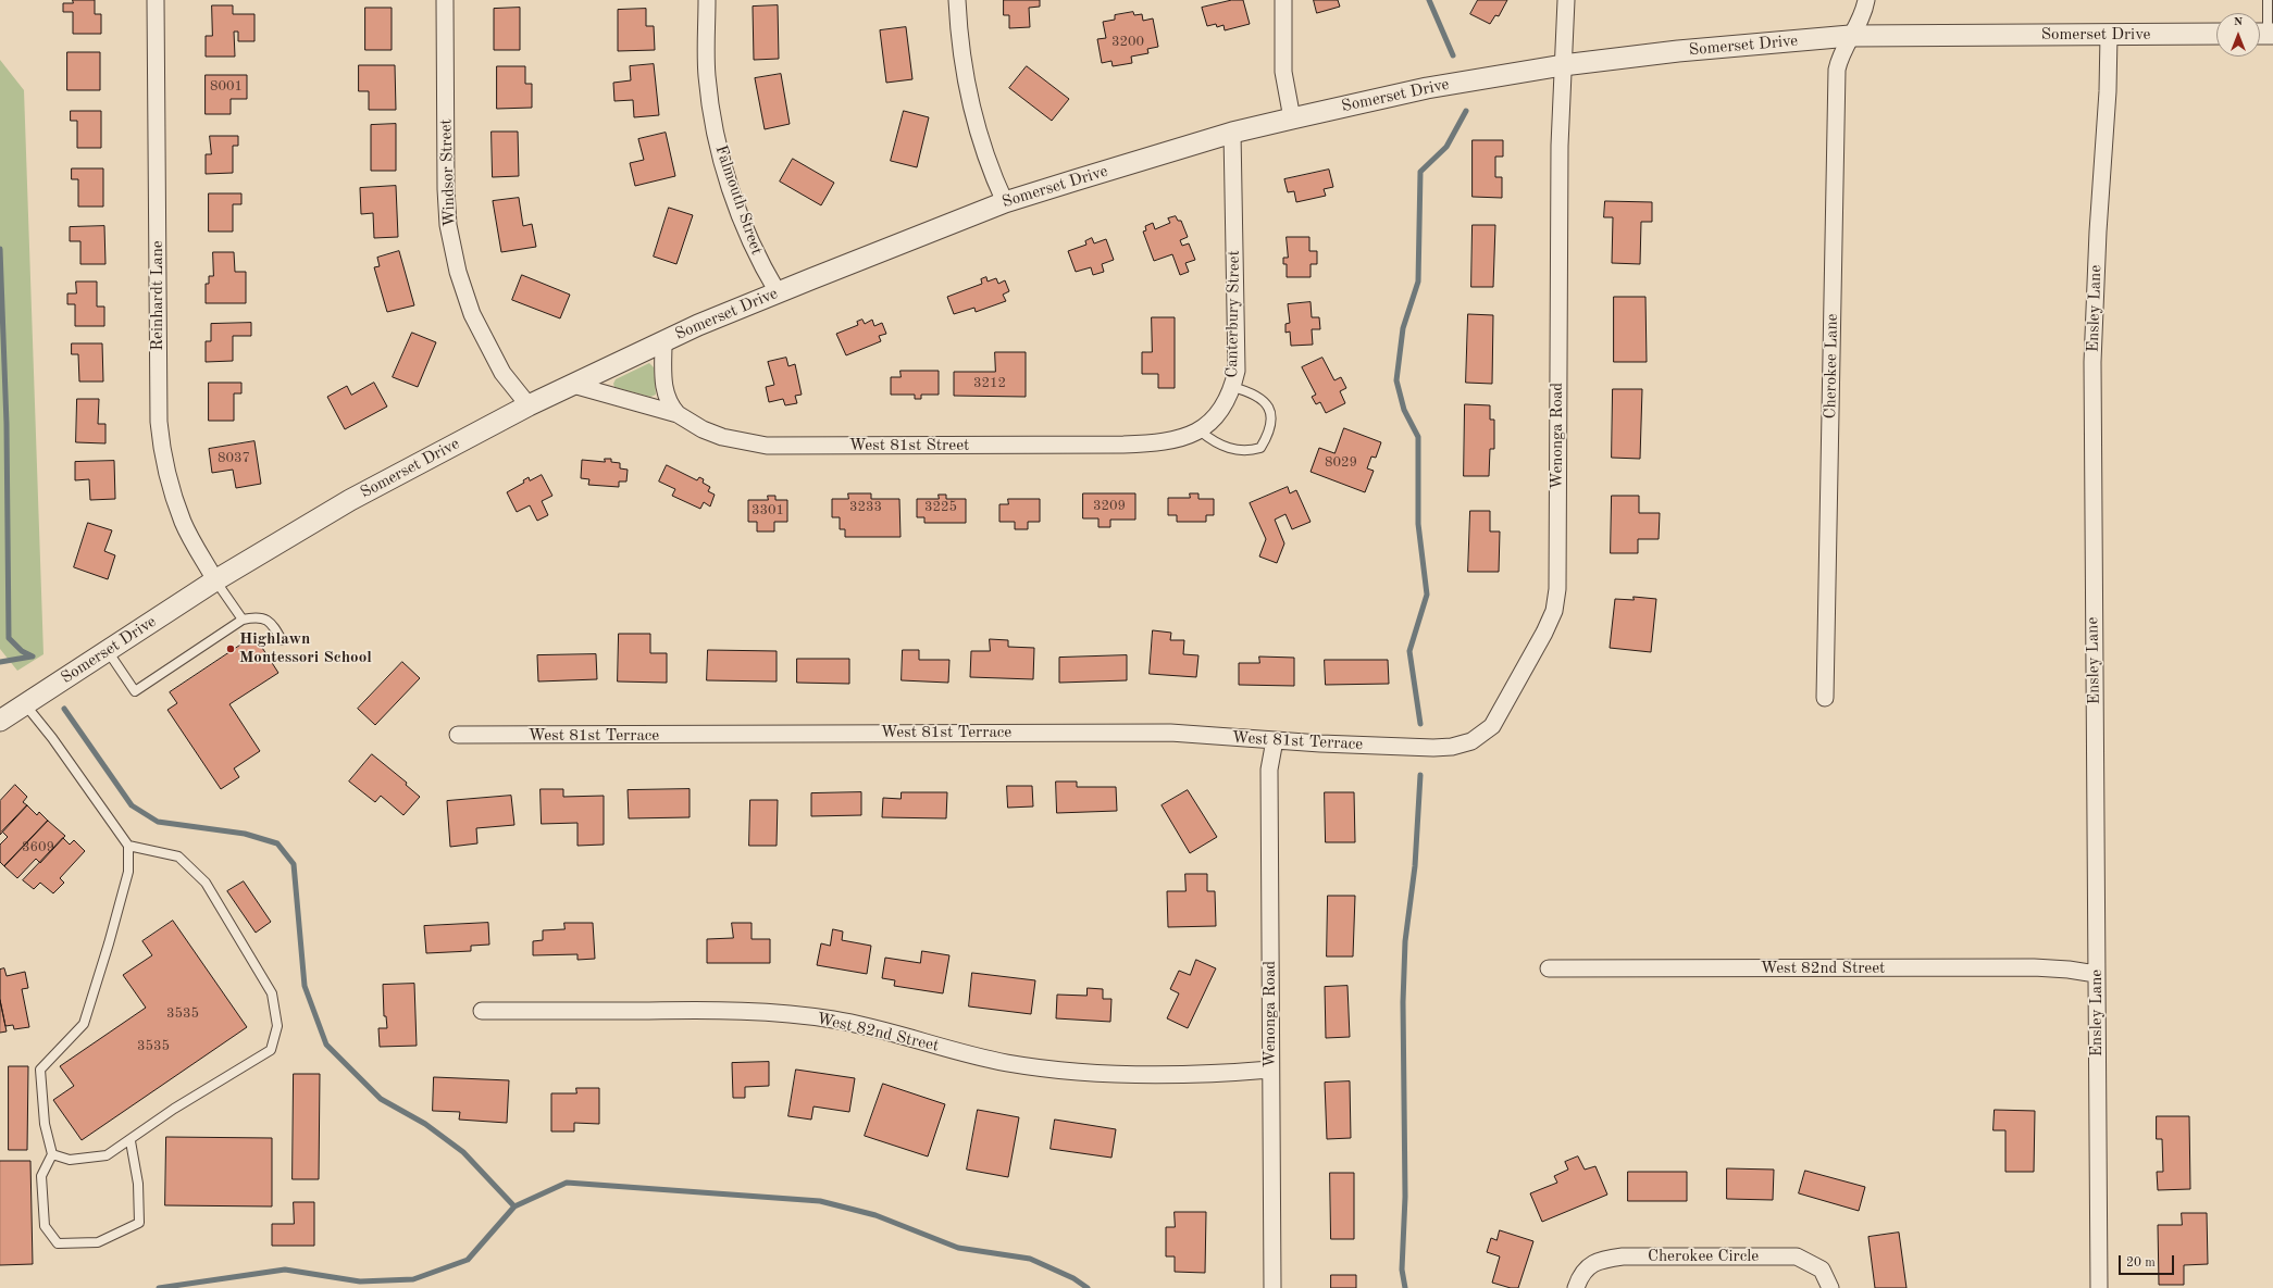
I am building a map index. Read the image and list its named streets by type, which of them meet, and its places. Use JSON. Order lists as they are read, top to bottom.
{
  "streets": {
    "street": [
      "Somerset Drive",
      "Windsor Street",
      "Falmouth Street",
      "Reinhardt Lane",
      "Ensley Lane",
      "Canterbury Street",
      "Cherokee Lane",
      "Wenonga Road",
      "West 81st Street",
      "West 81st Terrace",
      "West 82nd Street",
      "Cherokee Circle"
    ]
  },
  "crossings": [
    ["Somerset Drive", "Windsor Street"],
    ["Somerset Drive", "Falmouth Street"],
    ["Somerset Drive", "Reinhardt Lane"],
    ["Somerset Drive", "Ensley Lane"],
    ["Somerset Drive", "Canterbury Street"],
    ["Somerset Drive", "Cherokee Lane"],
    ["Somerset Drive", "Wenonga Road"],
    ["Somerset Drive", "West 81st Street"],
    ["Ensley Lane", "West 82nd Street"],
    ["Canterbury Street", "West 81st Street"],
    ["Wenonga Road", "West 81st Terrace"],
    ["Wenonga Road", "West 82nd Street"]
  ],
  "places": ["Highlawn Montessori School"],
  "house_numbers": [
    "3200",
    "8001",
    "3212",
    "8037",
    "8029",
    "3209",
    "3233",
    "3225",
    "3301",
    "3609",
    "3535",
    "3535"
  ],
  "scale_bar": "20 m",
  "north": "top"
}
